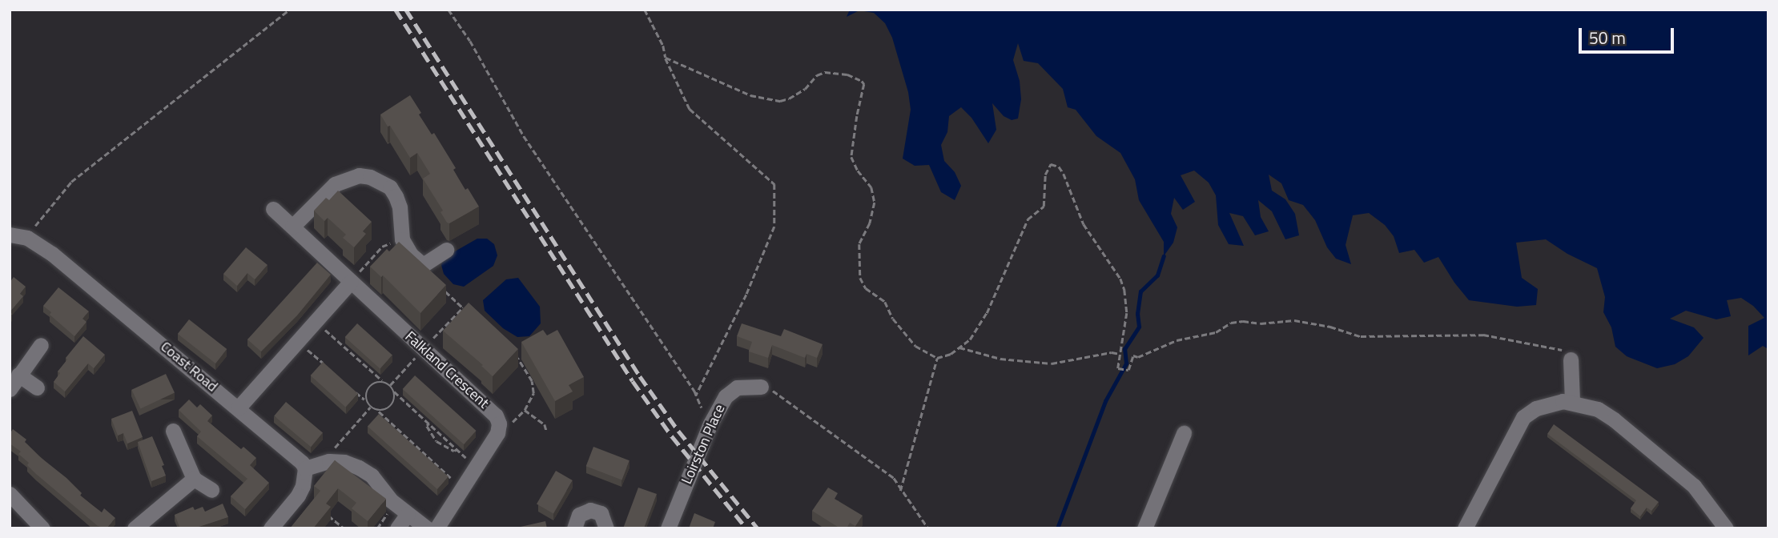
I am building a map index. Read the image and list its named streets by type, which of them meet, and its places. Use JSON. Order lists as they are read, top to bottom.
{
  "streets": {
    "street": ["Coast Road", "Falkland Crescent", "Loirston Place"]
  },
  "scale_bar": "50 m"
}
